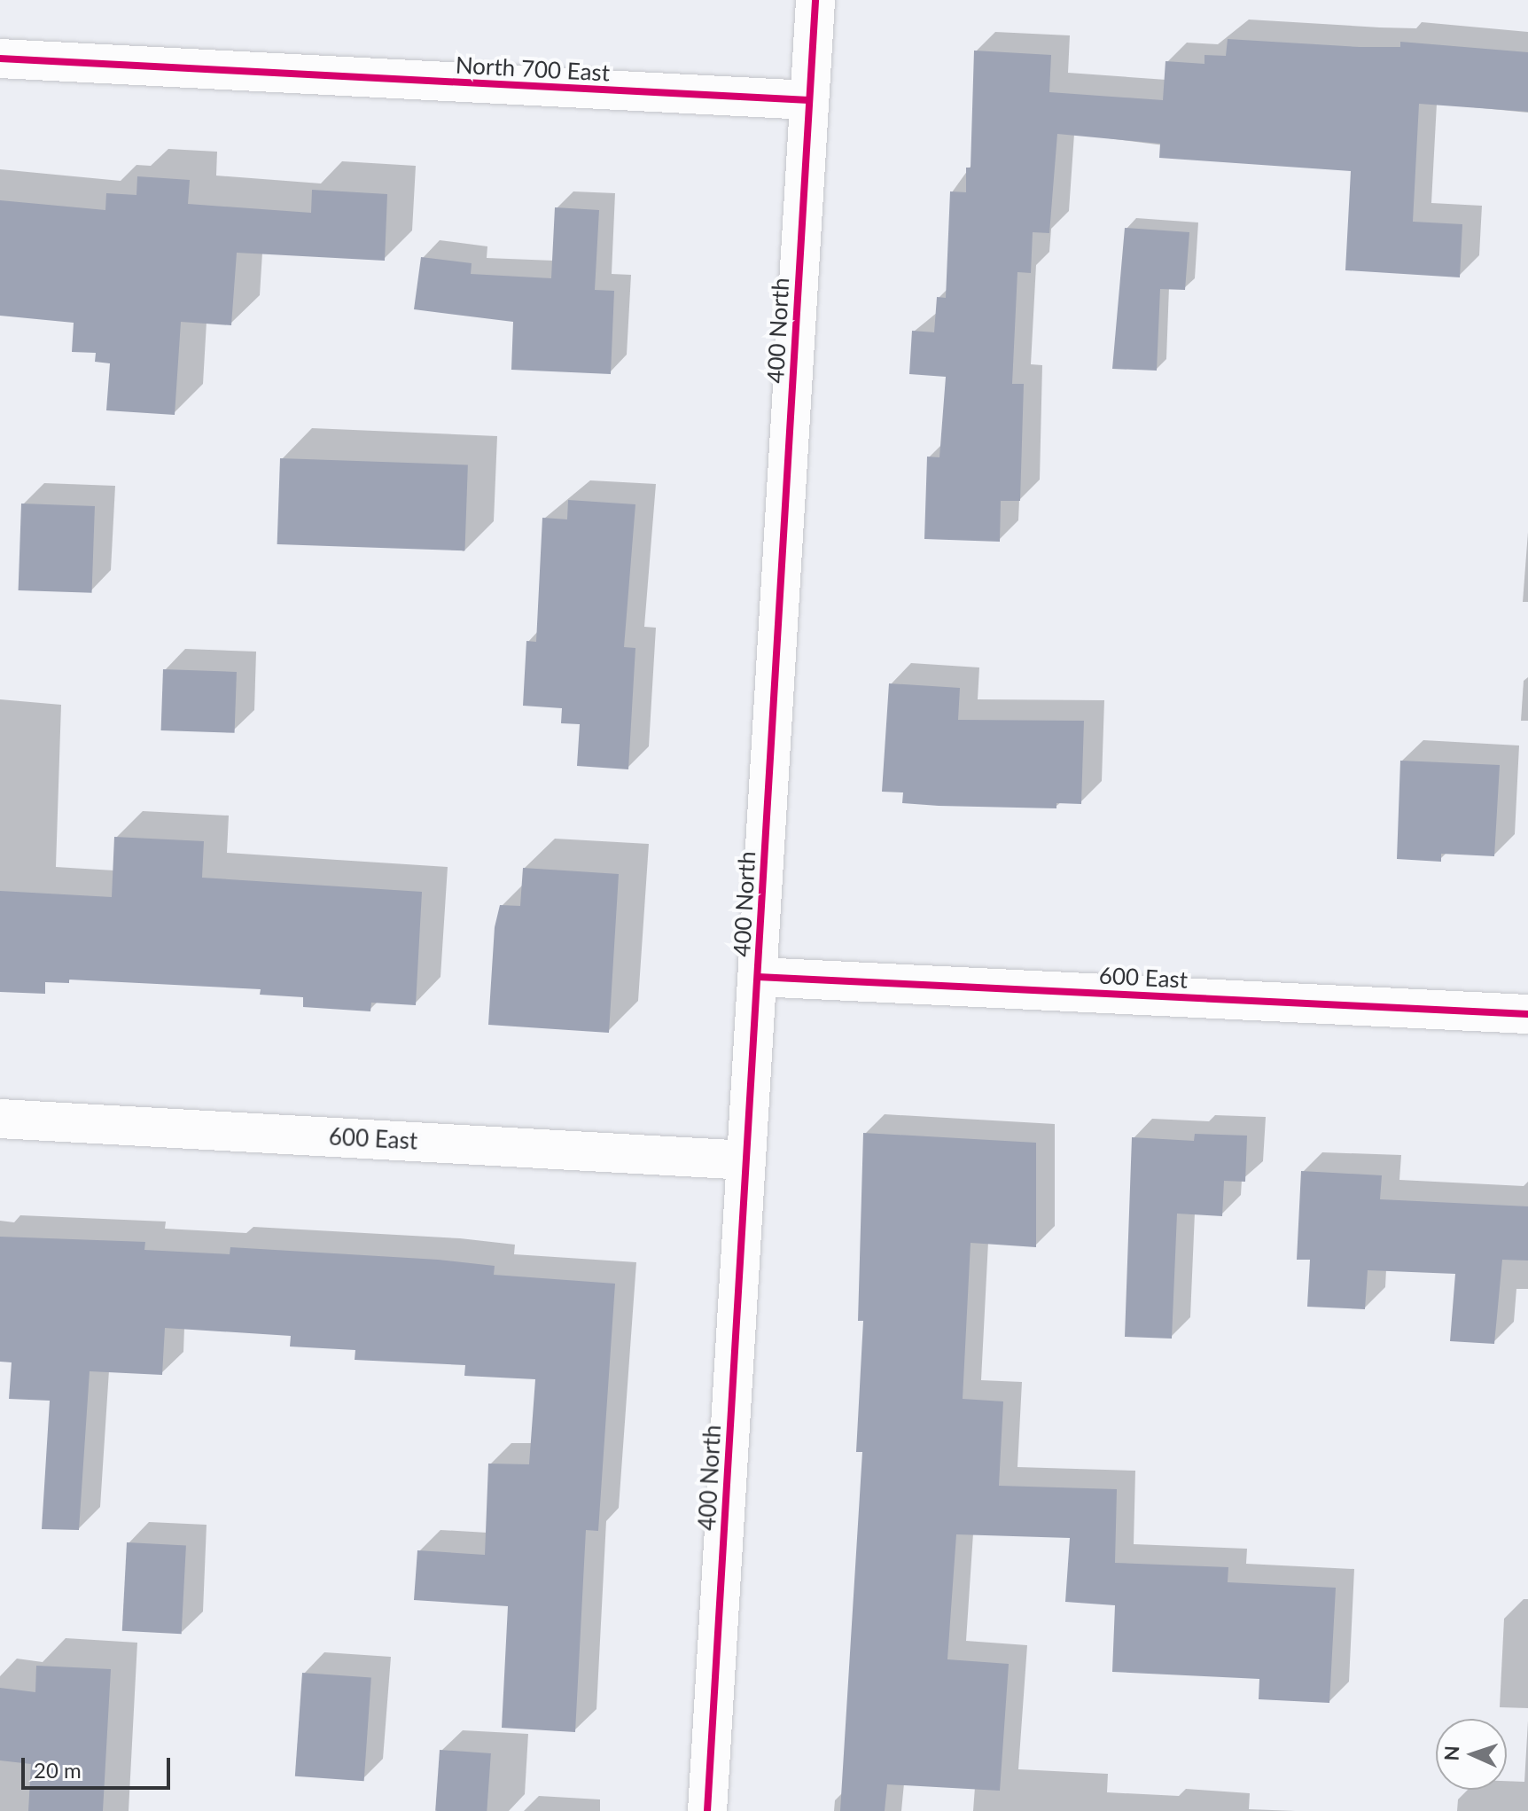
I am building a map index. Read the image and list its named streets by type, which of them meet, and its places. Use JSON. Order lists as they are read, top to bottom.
{
  "streets": {
    "street": ["North 700 East", "400 North", "600 East"]
  },
  "crossings": [
    ["North 700 East", "400 North"],
    ["400 North", "600 East"]
  ],
  "scale_bar": "20 m",
  "north": "left"
}
